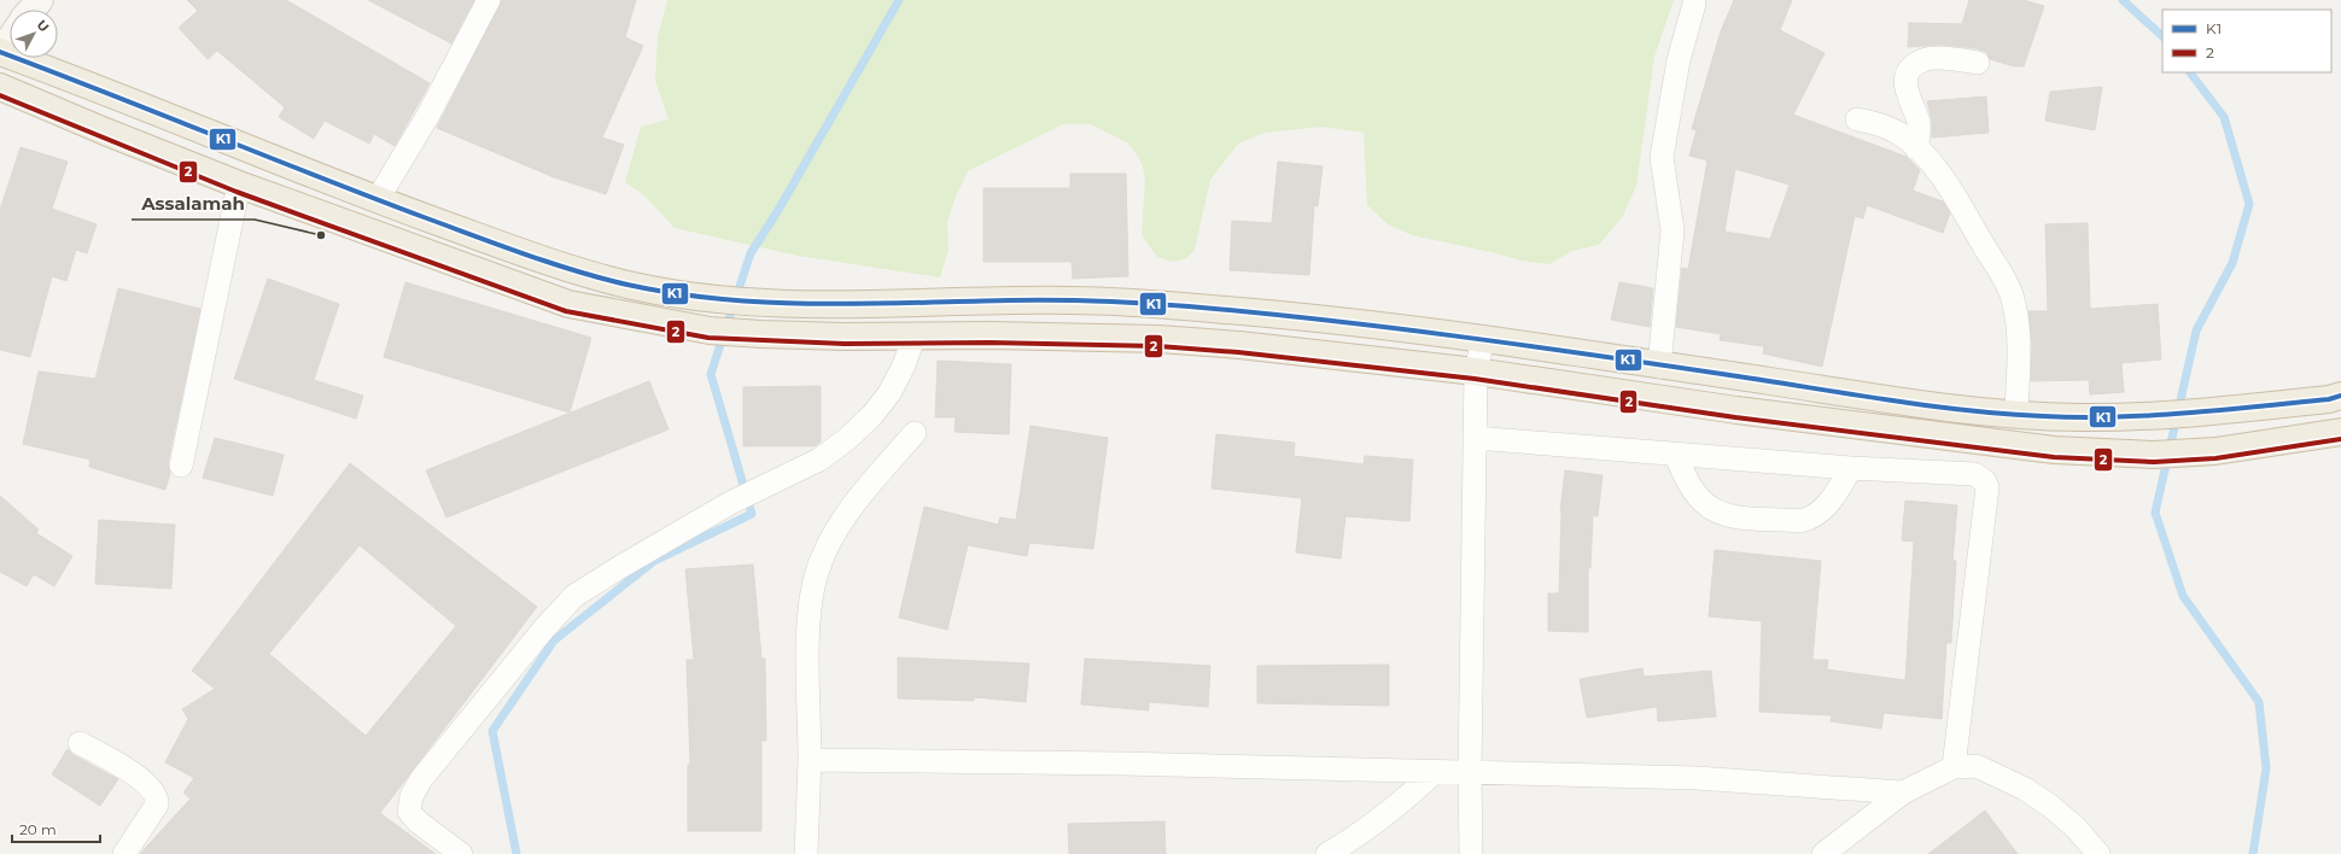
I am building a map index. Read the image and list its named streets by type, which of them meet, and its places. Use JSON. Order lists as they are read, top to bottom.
{
  "places": ["Assalamah"],
  "lines": ["transit line K1", "transit line 2"],
  "legend": ["K1", "2"],
  "scale_bar": "20 m",
  "north": "top right"
}
